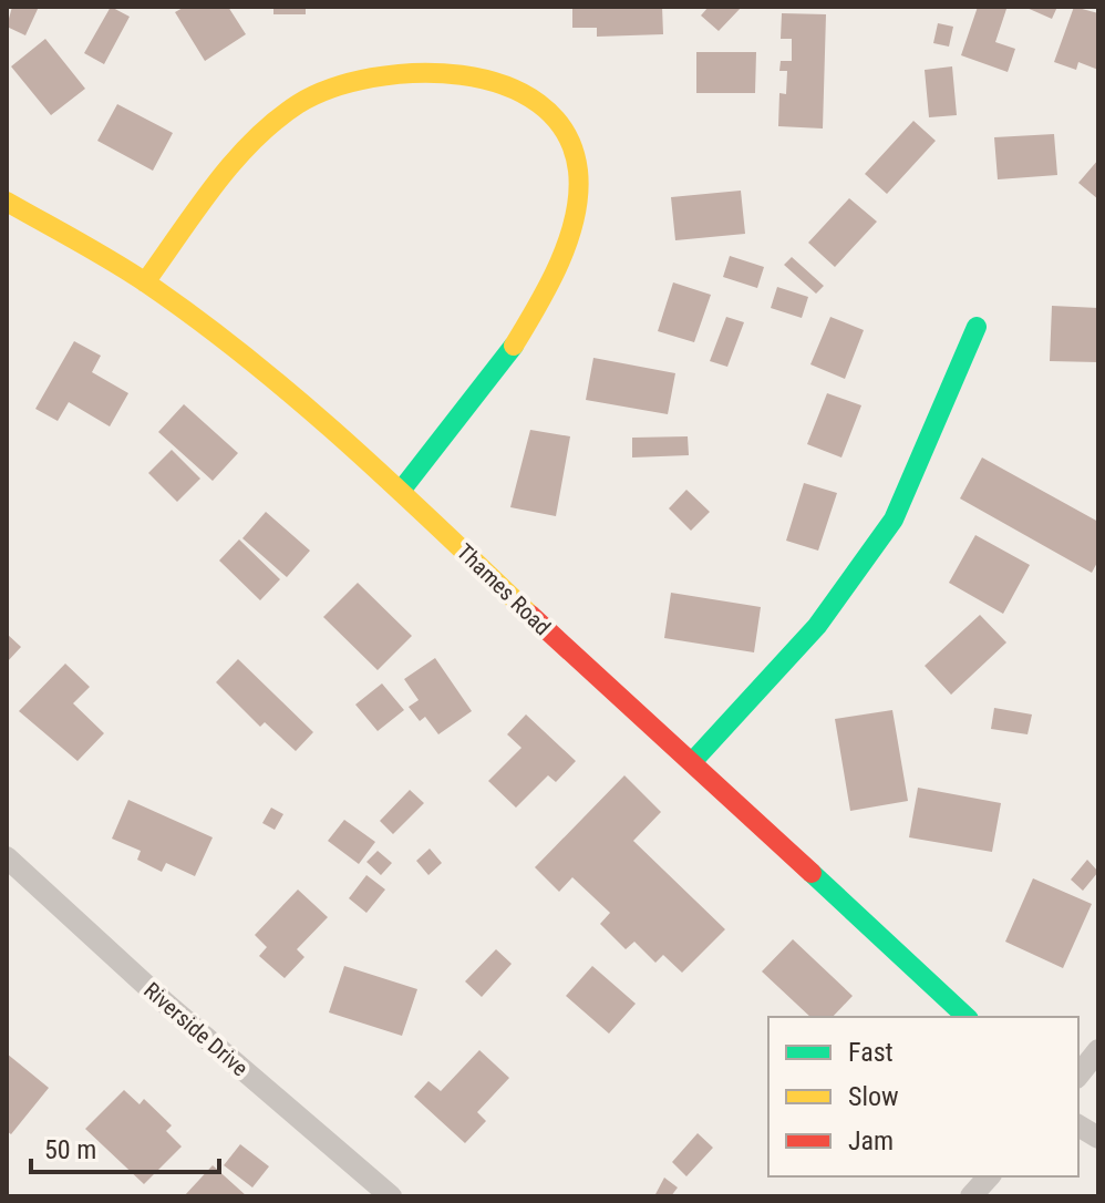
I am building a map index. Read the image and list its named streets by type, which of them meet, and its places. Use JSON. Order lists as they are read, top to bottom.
{
  "streets": {
    "street": ["Thames Road", "Riverside Drive"]
  },
  "legend": ["Fast", "Slow", "Jam"],
  "scale_bar": "50 m"
}
